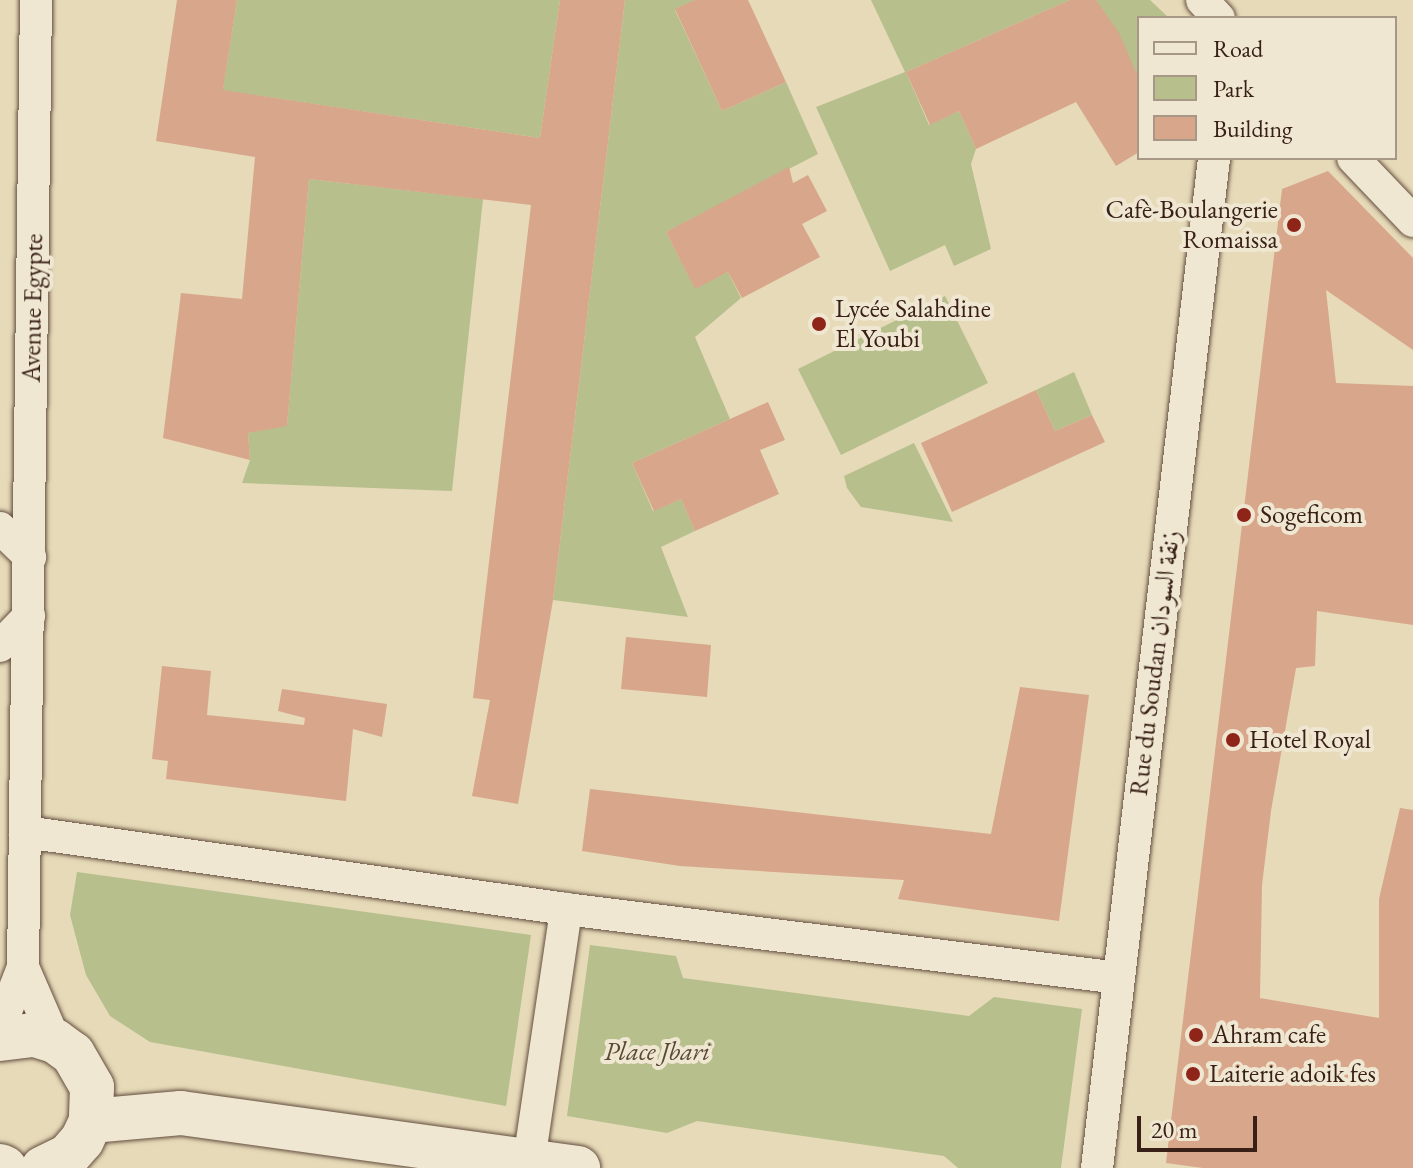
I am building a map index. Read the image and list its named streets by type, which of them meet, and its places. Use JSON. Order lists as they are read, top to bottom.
{
  "streets": {
    "street": ["Avenue Egypte", "Rue du Soudan زنقة السودان"]
  },
  "parks": ["Place Jbari"],
  "places": [
    "Cafè-Boulangerie Romaissa",
    "Lycée Salahdine El Youbi",
    "Sogeficom",
    "Hotel Royal",
    "Ahram cafe",
    "Laiterie adoik fes"
  ],
  "legend": ["Road", "Park", "Building"],
  "scale_bar": "20 m"
}
